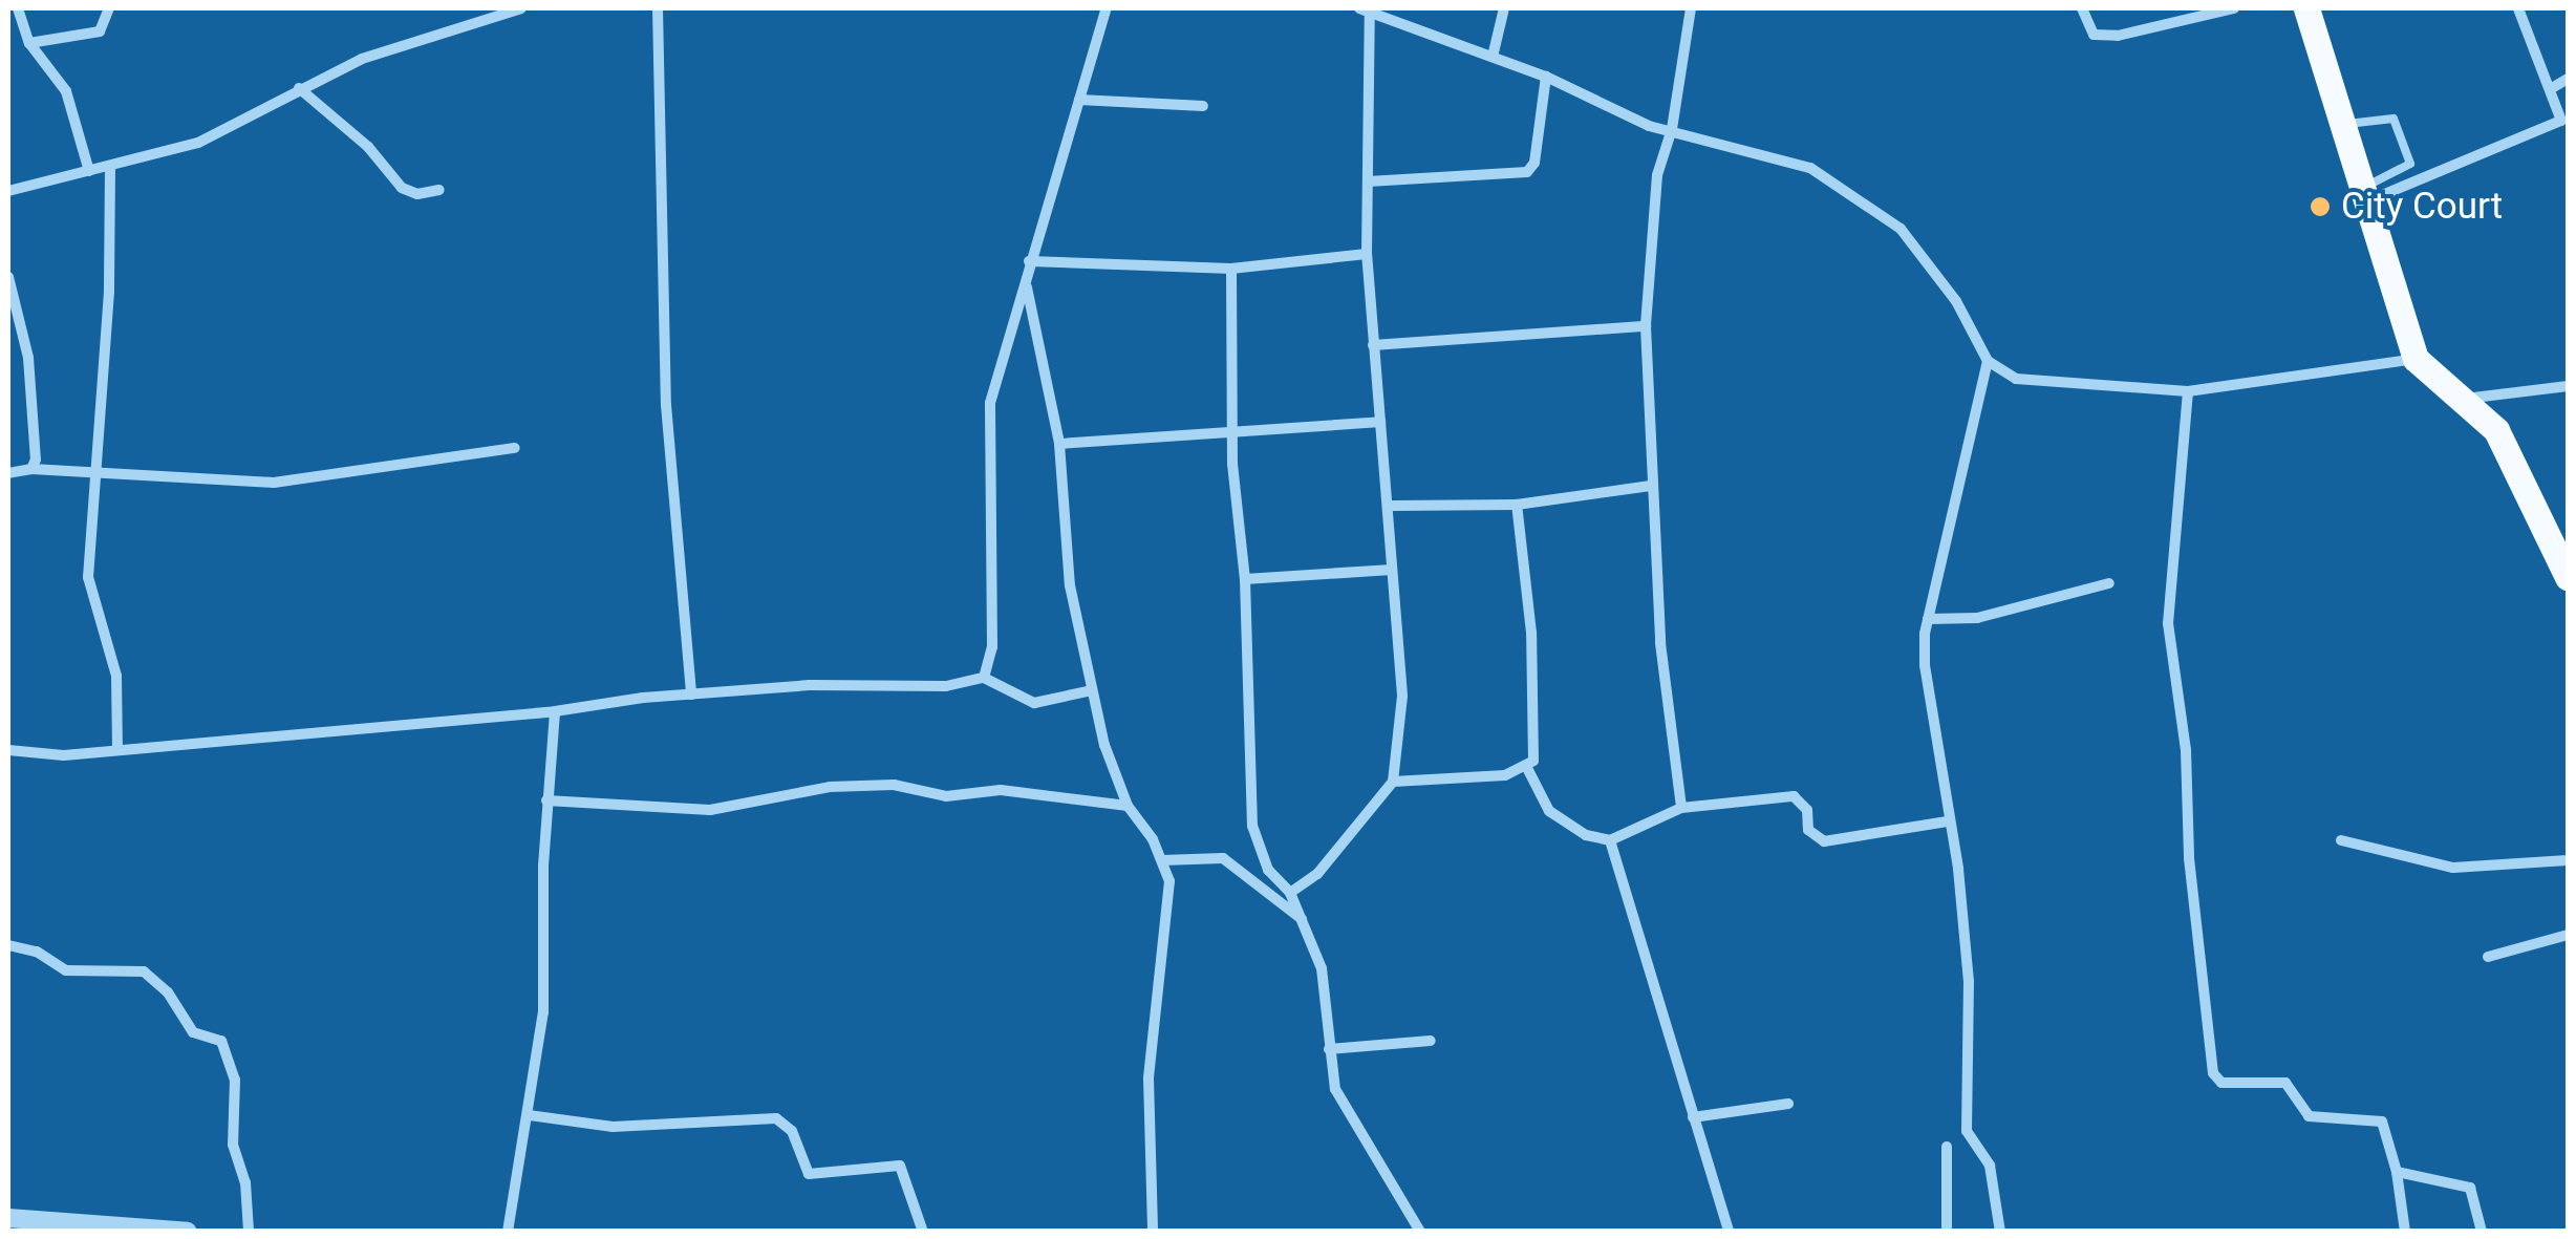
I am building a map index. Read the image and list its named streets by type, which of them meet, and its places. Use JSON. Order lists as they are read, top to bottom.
{
  "places": ["City Court"]
}
